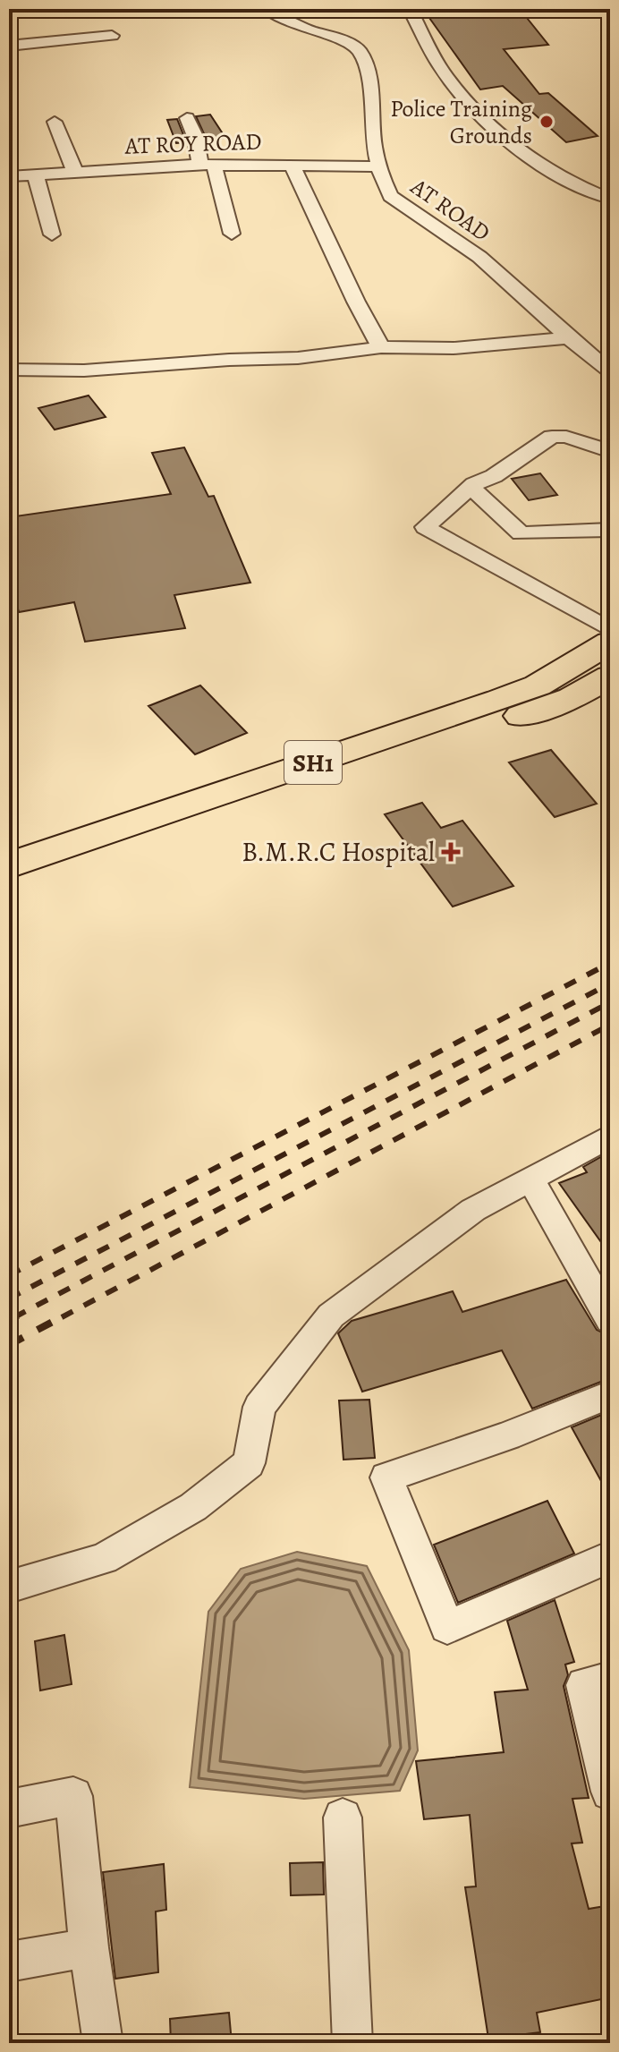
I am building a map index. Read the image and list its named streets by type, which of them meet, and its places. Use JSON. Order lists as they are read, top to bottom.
{
  "streets": {
    "main road": ["SH1"],
    "street": ["AT ROY ROAD", "AT ROAD"]
  },
  "crossings": [
    ["AT ROY ROAD", "AT ROAD"]
  ],
  "places": {
    "other": ["Police Training Grounds"],
    "health": ["B.M.R.C Hospital"]
  }
}
